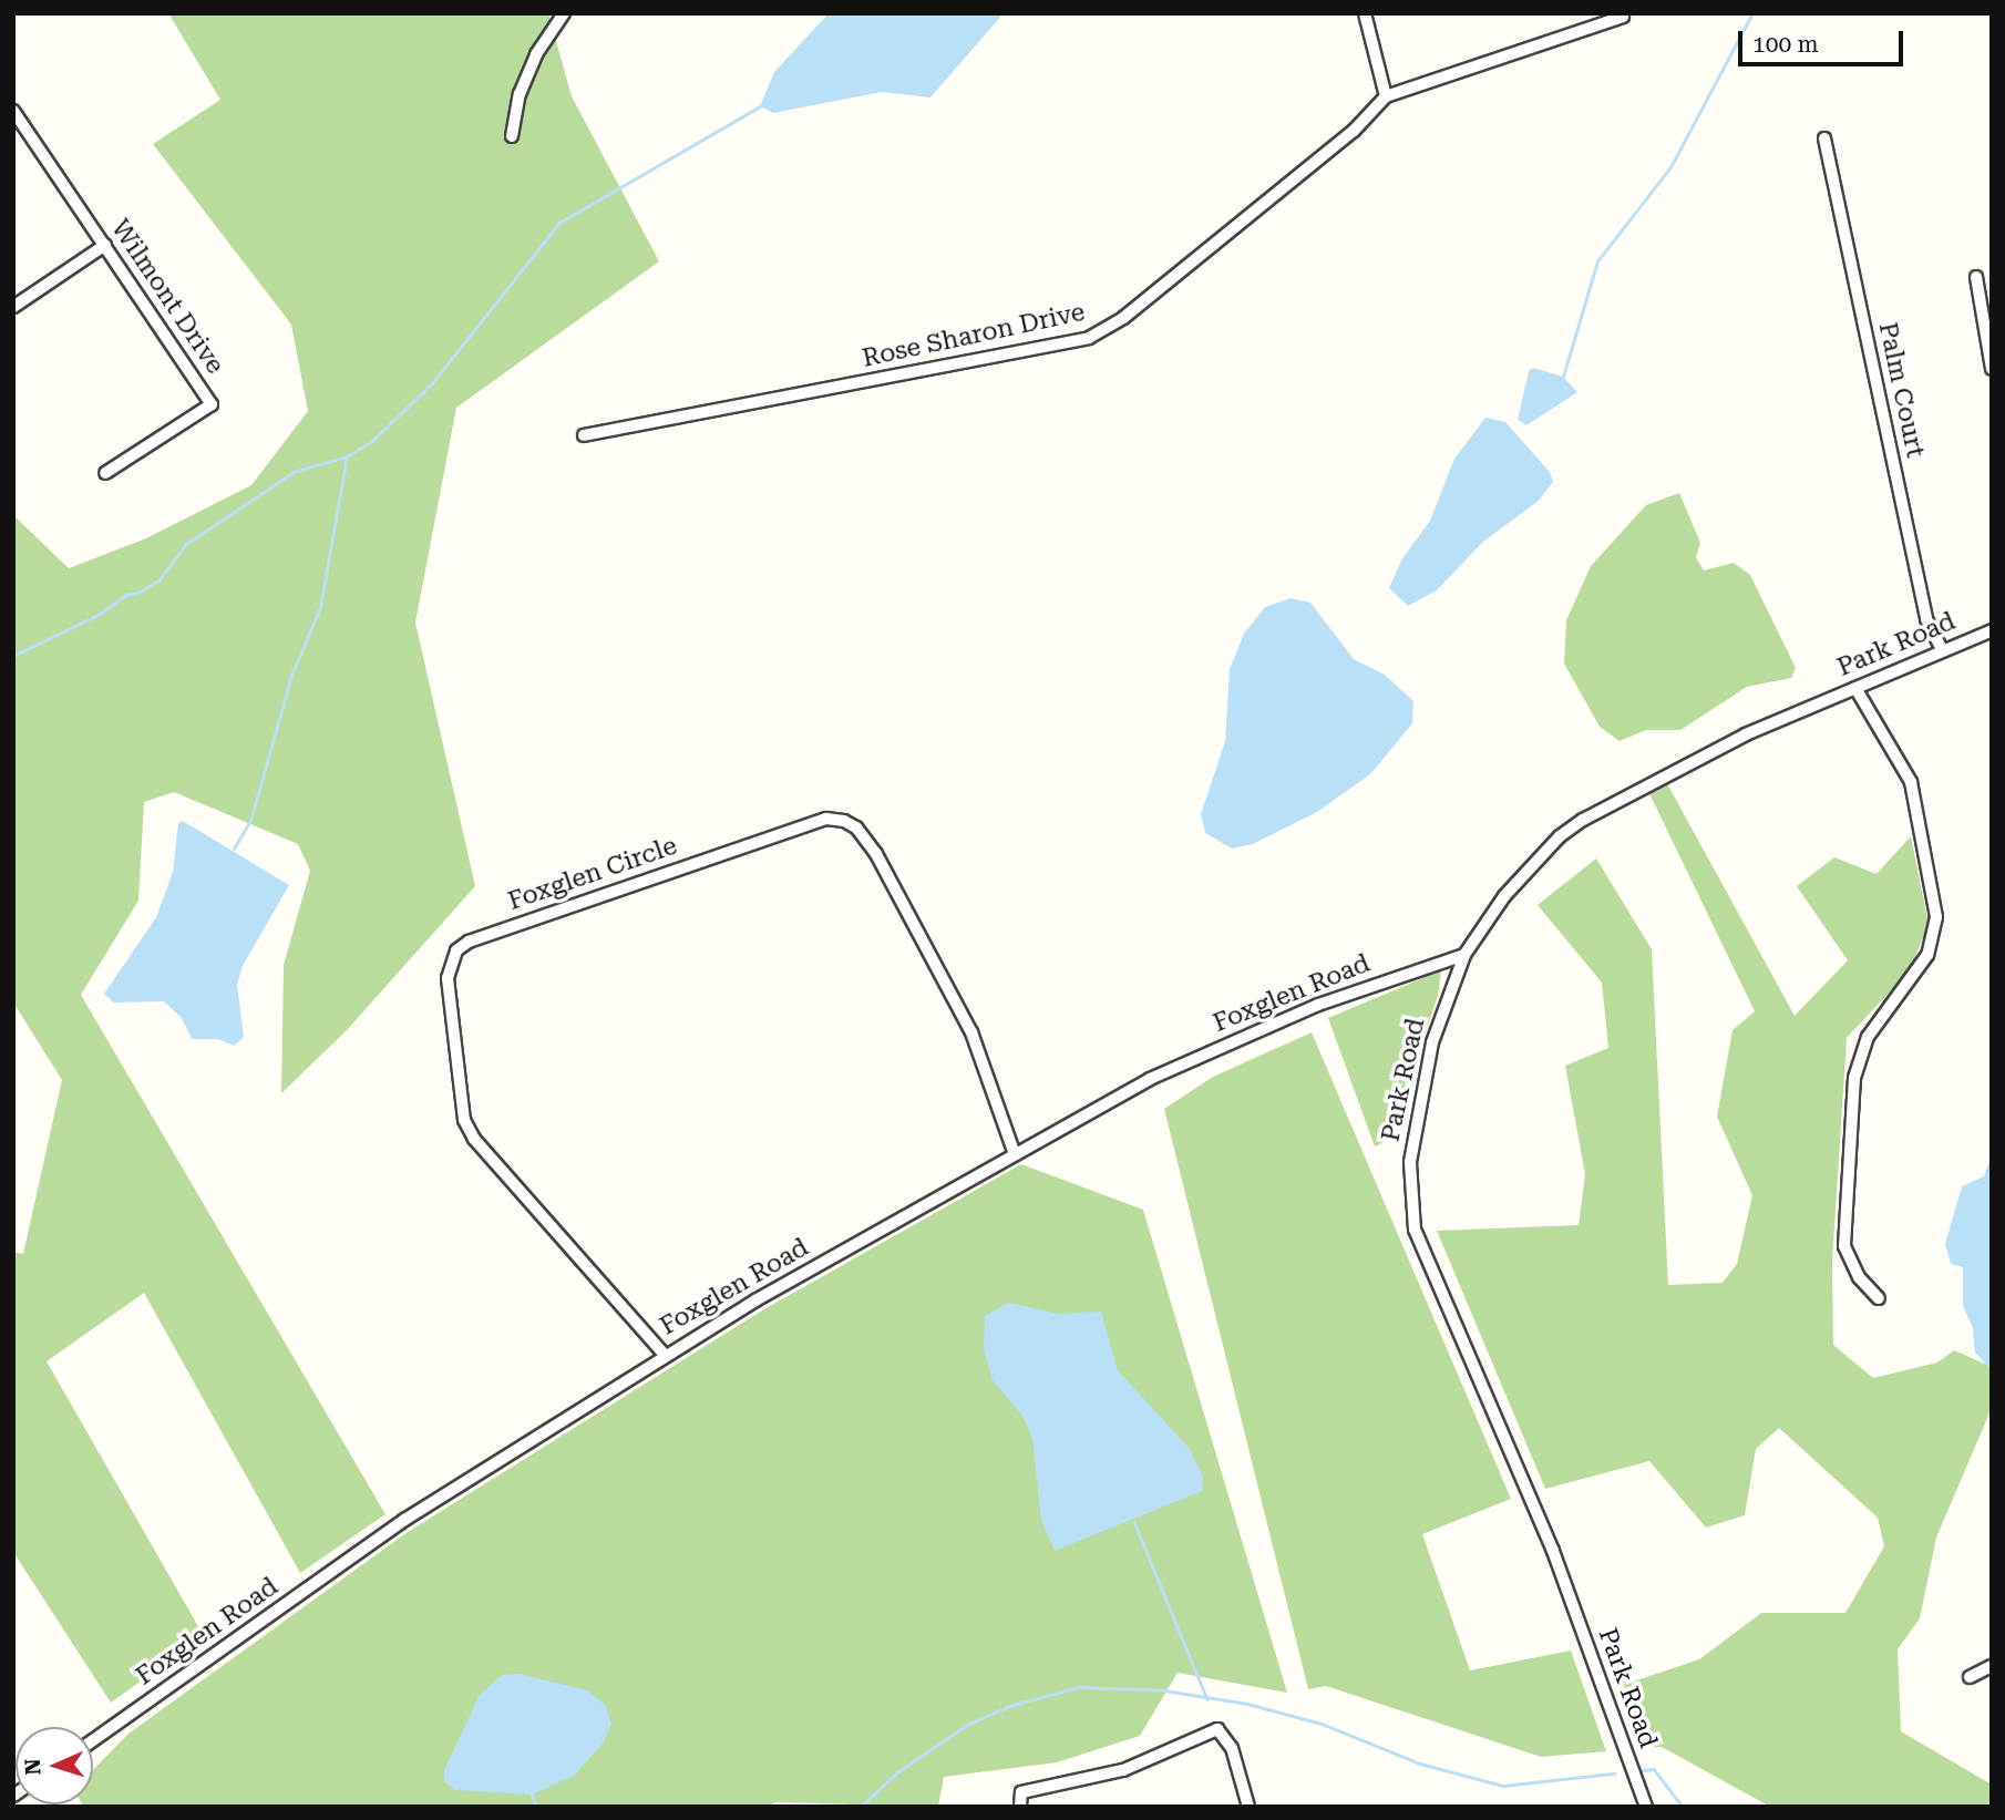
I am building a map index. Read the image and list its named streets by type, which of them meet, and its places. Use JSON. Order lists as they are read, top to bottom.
{
  "streets": {
    "street": [
      "Wilmont Drive",
      "Rose Sharon Drive",
      "Palm Court",
      "Park Road",
      "Foxglen Circle",
      "Foxglen Road"
    ]
  },
  "crossings": [
    ["Palm Court", "Park Road"],
    ["Park Road", "Foxglen Road"],
    ["Foxglen Circle", "Foxglen Road"]
  ],
  "scale_bar": "100 m",
  "north": "left"
}
